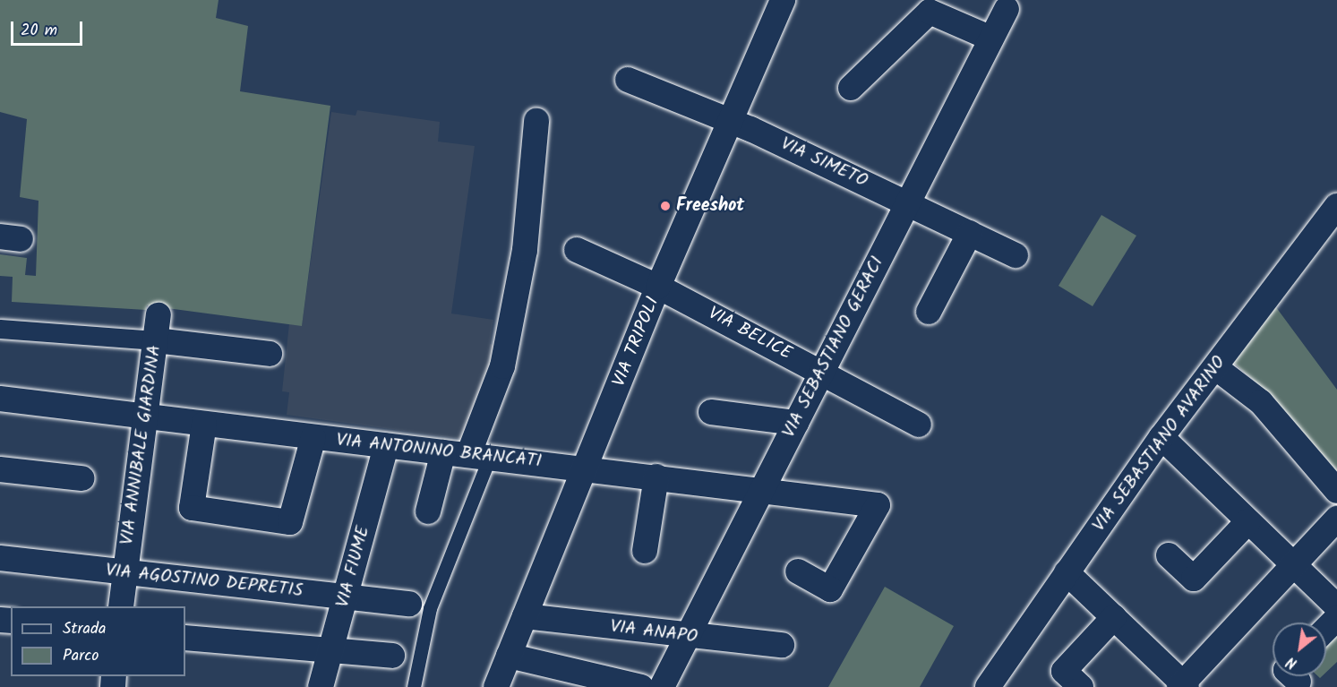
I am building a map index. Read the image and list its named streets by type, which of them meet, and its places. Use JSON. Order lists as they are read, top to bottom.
{
  "streets": {
    "street": [
      "VIA SIMETO",
      "VIA BELICE",
      "VIA TRIPOLI",
      "VIA SEBASTIANO GERACI",
      "VIA SEBASTIANO AVARINO",
      "VIA ANNIBALE GIARDINA",
      "VIA ANTONINO BRANCATI",
      "VIA FIUME",
      "VIA AGOSTINO DEPRETIS",
      "VIA ANAPO"
    ]
  },
  "crossings": [
    ["VIA SIMETO", "VIA TRIPOLI"],
    ["VIA SIMETO", "VIA SEBASTIANO GERACI"],
    ["VIA BELICE", "VIA TRIPOLI"],
    ["VIA BELICE", "VIA SEBASTIANO GERACI"],
    ["VIA TRIPOLI", "VIA ANTONINO BRANCATI"],
    ["VIA TRIPOLI", "VIA ANAPO"],
    ["VIA SEBASTIANO GERACI", "VIA ANTONINO BRANCATI"],
    ["VIA SEBASTIANO GERACI", "VIA ANAPO"],
    ["VIA ANNIBALE GIARDINA", "VIA ANTONINO BRANCATI"],
    ["VIA ANNIBALE GIARDINA", "VIA AGOSTINO DEPRETIS"],
    ["VIA ANTONINO BRANCATI", "VIA FIUME"],
    ["VIA FIUME", "VIA AGOSTINO DEPRETIS"]
  ],
  "places": ["Freeshot"],
  "legend": ["Strada", "Parco"],
  "scale_bar": "20 m",
  "north": "bottom left"
}
